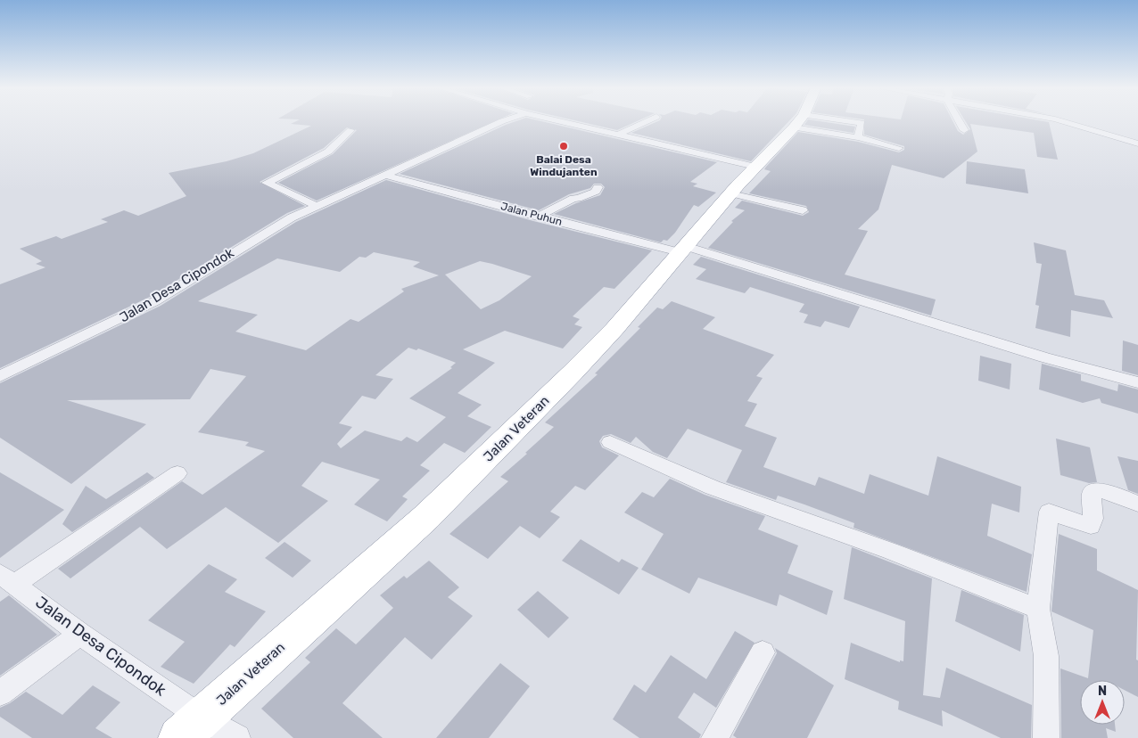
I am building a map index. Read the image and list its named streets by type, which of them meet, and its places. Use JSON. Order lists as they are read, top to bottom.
{
  "streets": {
    "highway": ["Jalan Veteran"],
    "street": ["Jalan Puhun", "Jalan Desa Cipondok"]
  },
  "crossings": [
    ["Jalan Puhun", "Jalan Desa Cipondok"],
    ["Jalan Puhun", "Jalan Veteran"],
    ["Jalan Desa Cipondok", "Jalan Veteran"]
  ],
  "places": ["Balai Desa Windujanten"],
  "north": "top"
}
